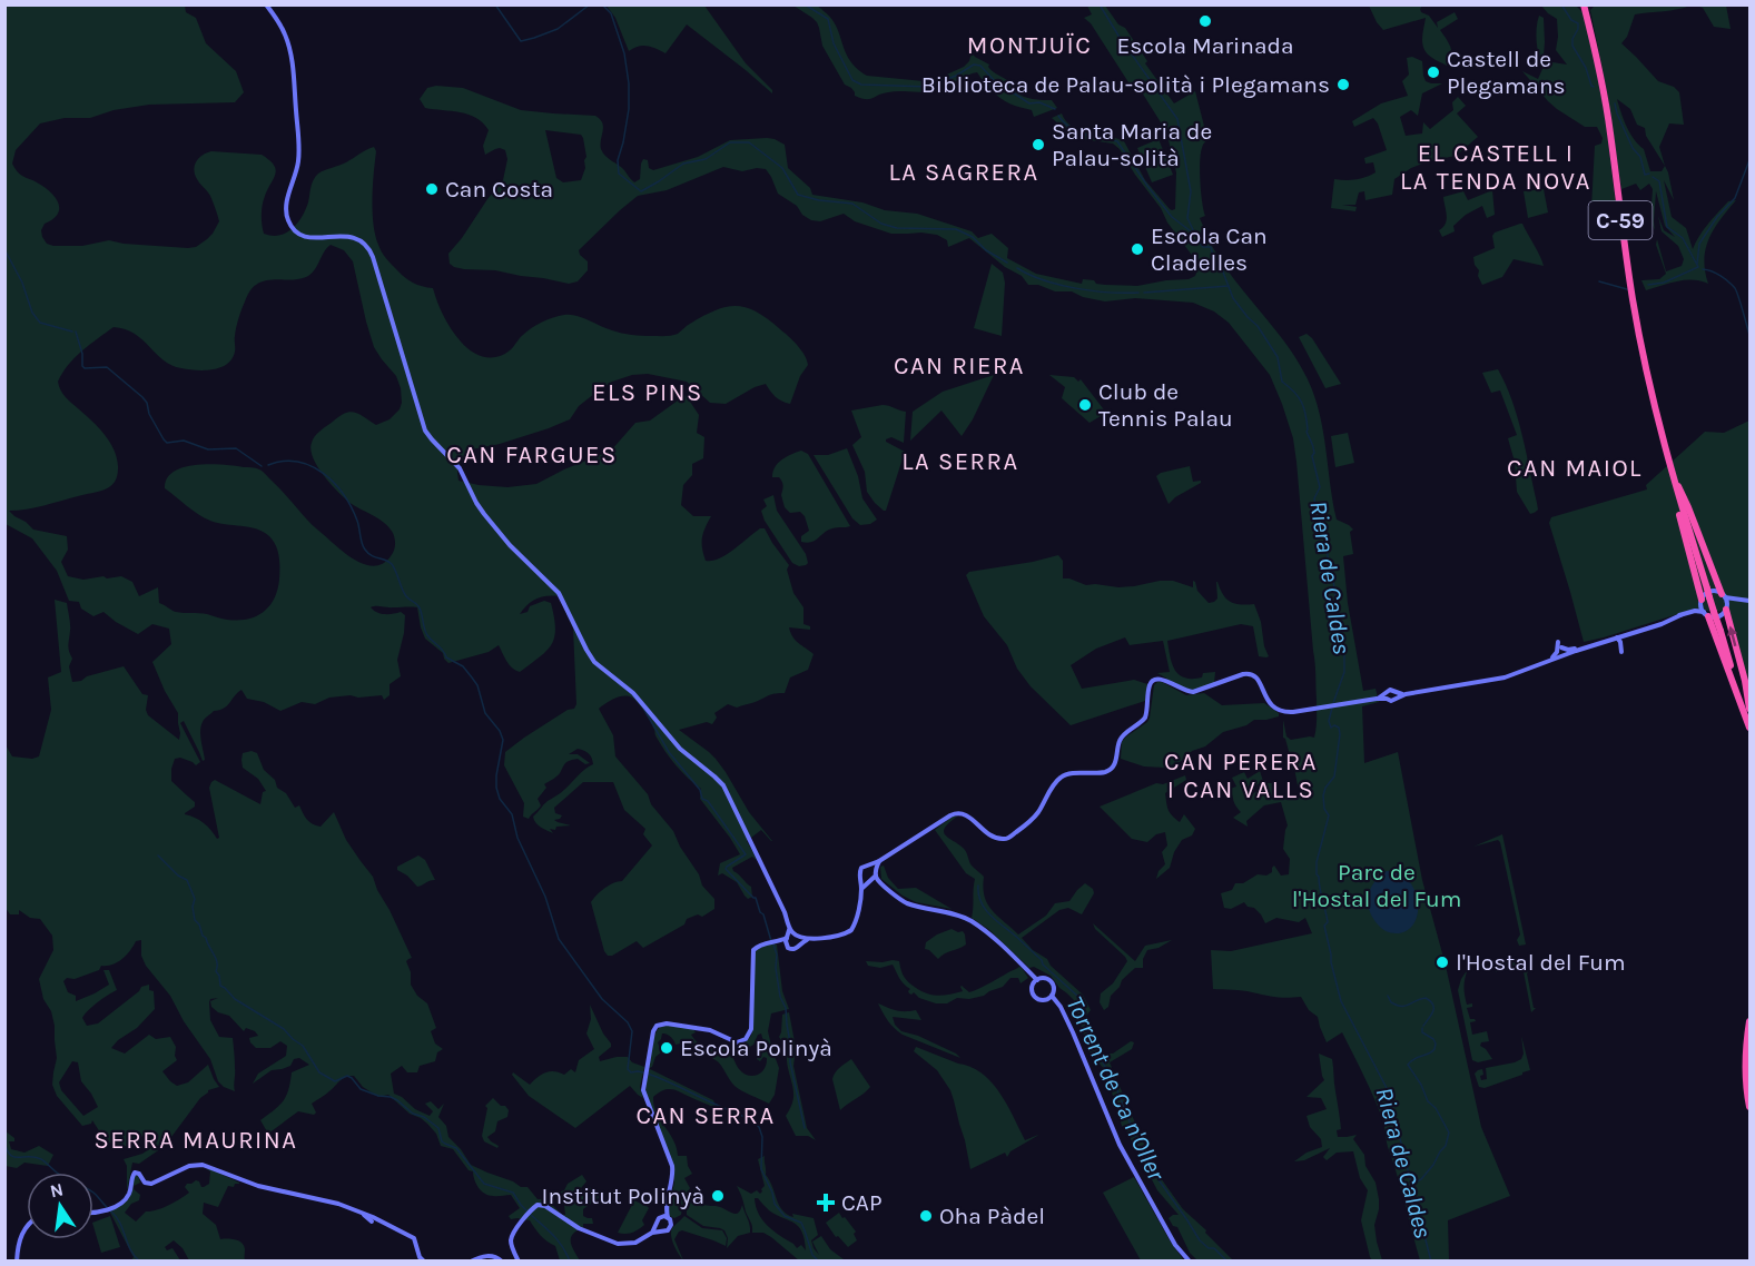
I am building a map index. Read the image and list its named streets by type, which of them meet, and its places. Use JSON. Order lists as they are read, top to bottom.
{
  "streets": {
    "highway": ["C-59"]
  },
  "districts": [
    "MONTJUÏC",
    "EL CASTELL I LA TENDA NOVA",
    "LA SAGRERA",
    "CAN RIERA",
    "ELS PINS",
    "CAN FARGUES",
    "LA SERRA",
    "CAN MAIOL",
    "CAN PERERA I CAN VALLS",
    "CAN SERRA",
    "SERRA MAURINA"
  ],
  "water": ["Riera de Caldes", "Torrent de Ca n'Oller"],
  "parks": ["Parc de l'Hostal del Fum"],
  "places": {
    "other": [
      "Escola Marinada",
      "Castell de Plegamans",
      "Biblioteca de Palau-solità i Plegamans",
      "Santa Maria de Palau-solità",
      "Can Costa",
      "Escola Can Cladelles",
      "Club de Tennis Palau",
      "l'Hostal del Fum",
      "Escola Polinyà",
      "Institut Polinyà",
      "Oha Pàdel"
    ],
    "health": ["CAP"]
  },
  "north": "top"
}
